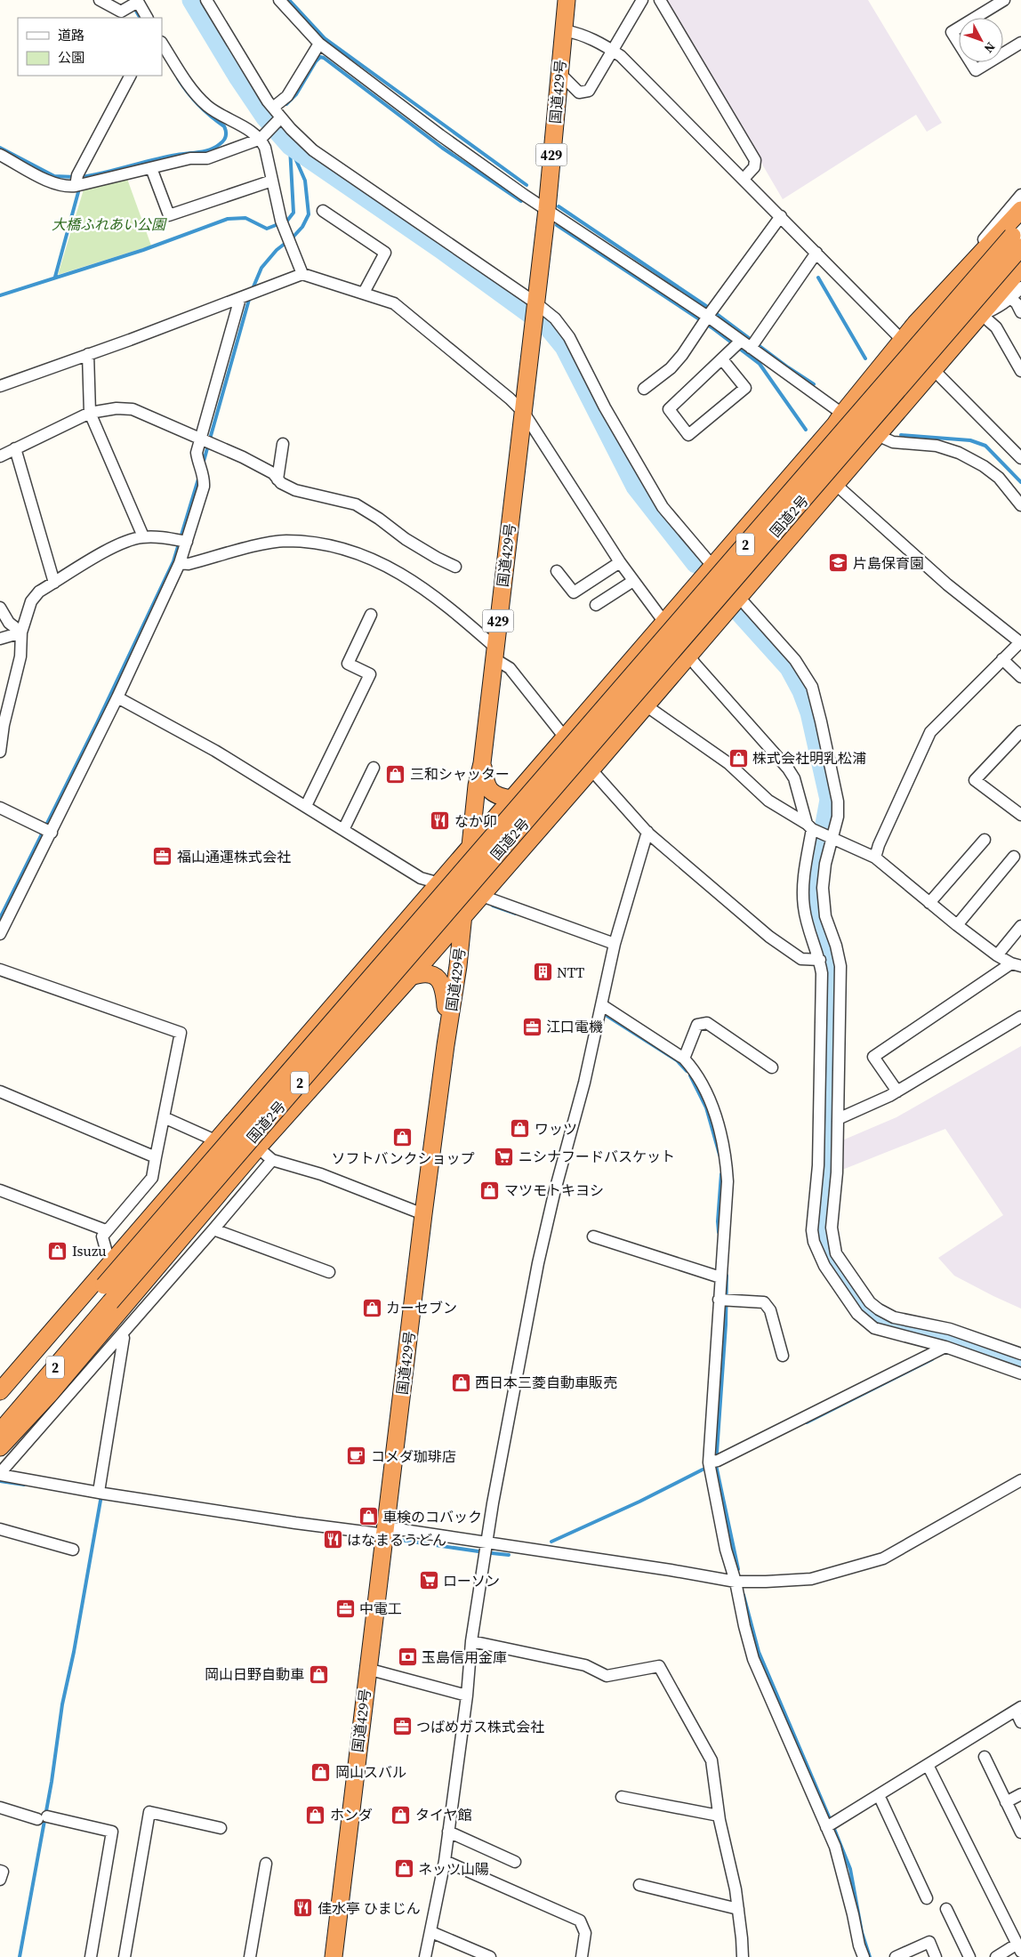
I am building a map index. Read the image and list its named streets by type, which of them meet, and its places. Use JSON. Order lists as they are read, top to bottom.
{
  "streets": {
    "highway": [
      "国道429号",
      "429",
      "国道2号",
      "2"
    ]
  },
  "parks": ["大橋ふれあい公園"],
  "places": {
    "school or university": ["片島保育園"],
    "shop": [
      "株式会社明乳松浦",
      "三和シャッター",
      "ワッツ",
      "ソフトバンクショップ",
      "マツモトキヨシ",
      "Isuzu",
      "カーセブン",
      "西日本三菱自動車販売",
      "車検のコバック",
      "岡山日野自動車",
      "岡山スバル",
      "ホンダ",
      "タイヤ館",
      "ネッツ山陽"
    ],
    "restaurant": ["なか卯", "はなまるうどん", "佳水亭 ひまじん"],
    "office": [
      "福山通運株式会社",
      "江口電機",
      "中電工",
      "つばめガス株式会社"
    ],
    "building": ["NTT"],
    "supermarket": ["ニシナフードバスケット", "ローソン"],
    "cafe": ["コメダ珈琲店"],
    "bank": ["玉島信用金庫"]
  },
  "legend": ["道路", "公園"],
  "north": "bottom right"
}
